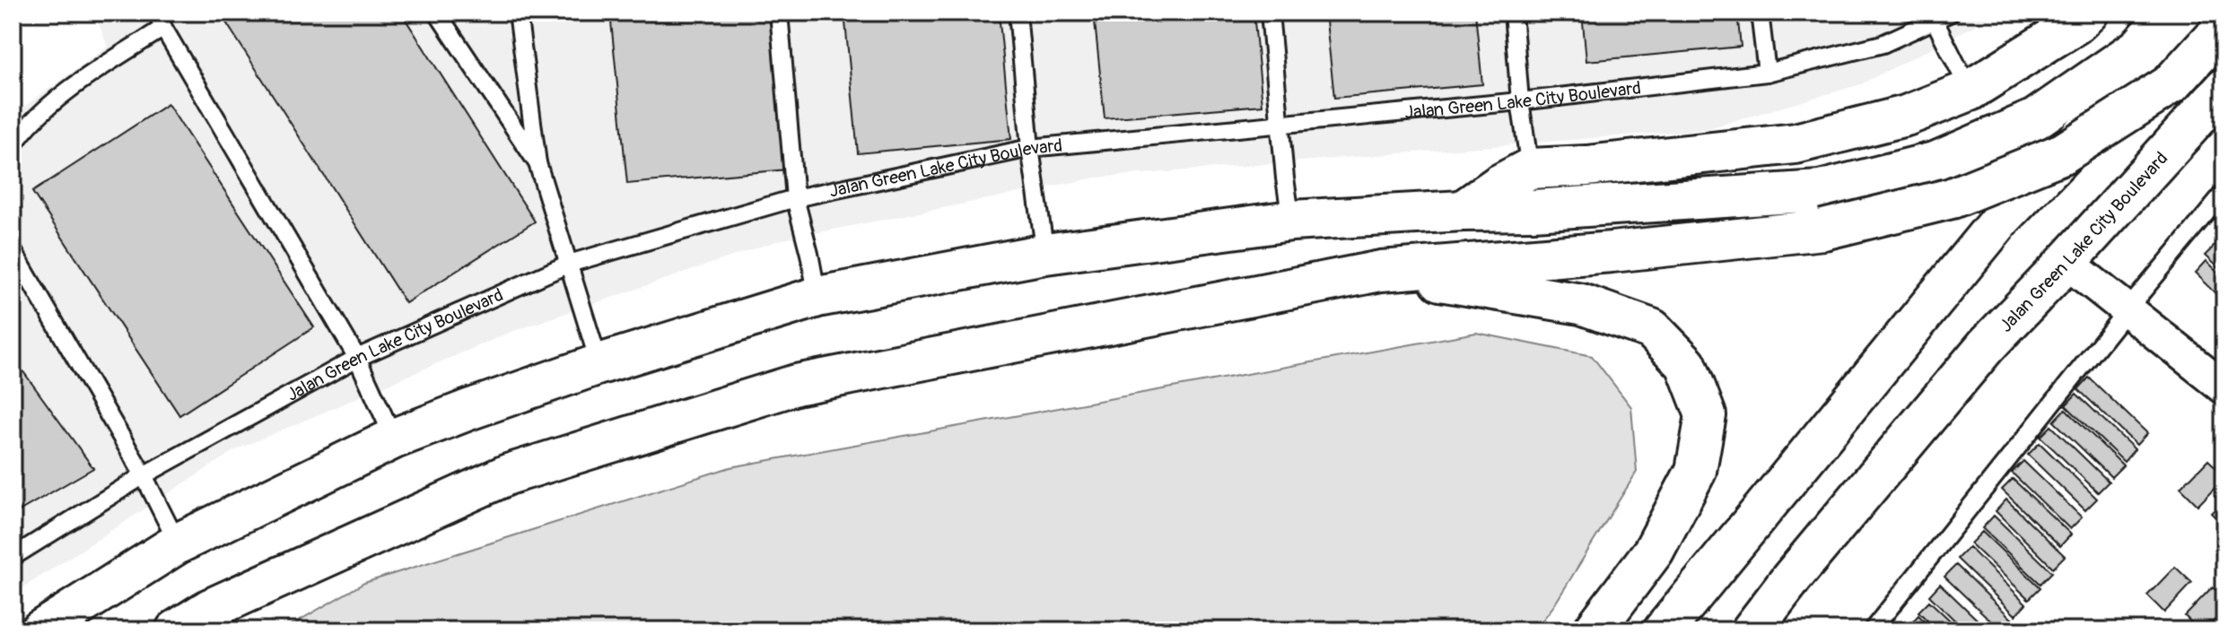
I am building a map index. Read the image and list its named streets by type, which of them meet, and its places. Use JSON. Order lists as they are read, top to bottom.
{
  "streets": {
    "main road": ["Jalan Green Lake City Boulevard"]
  }
}
